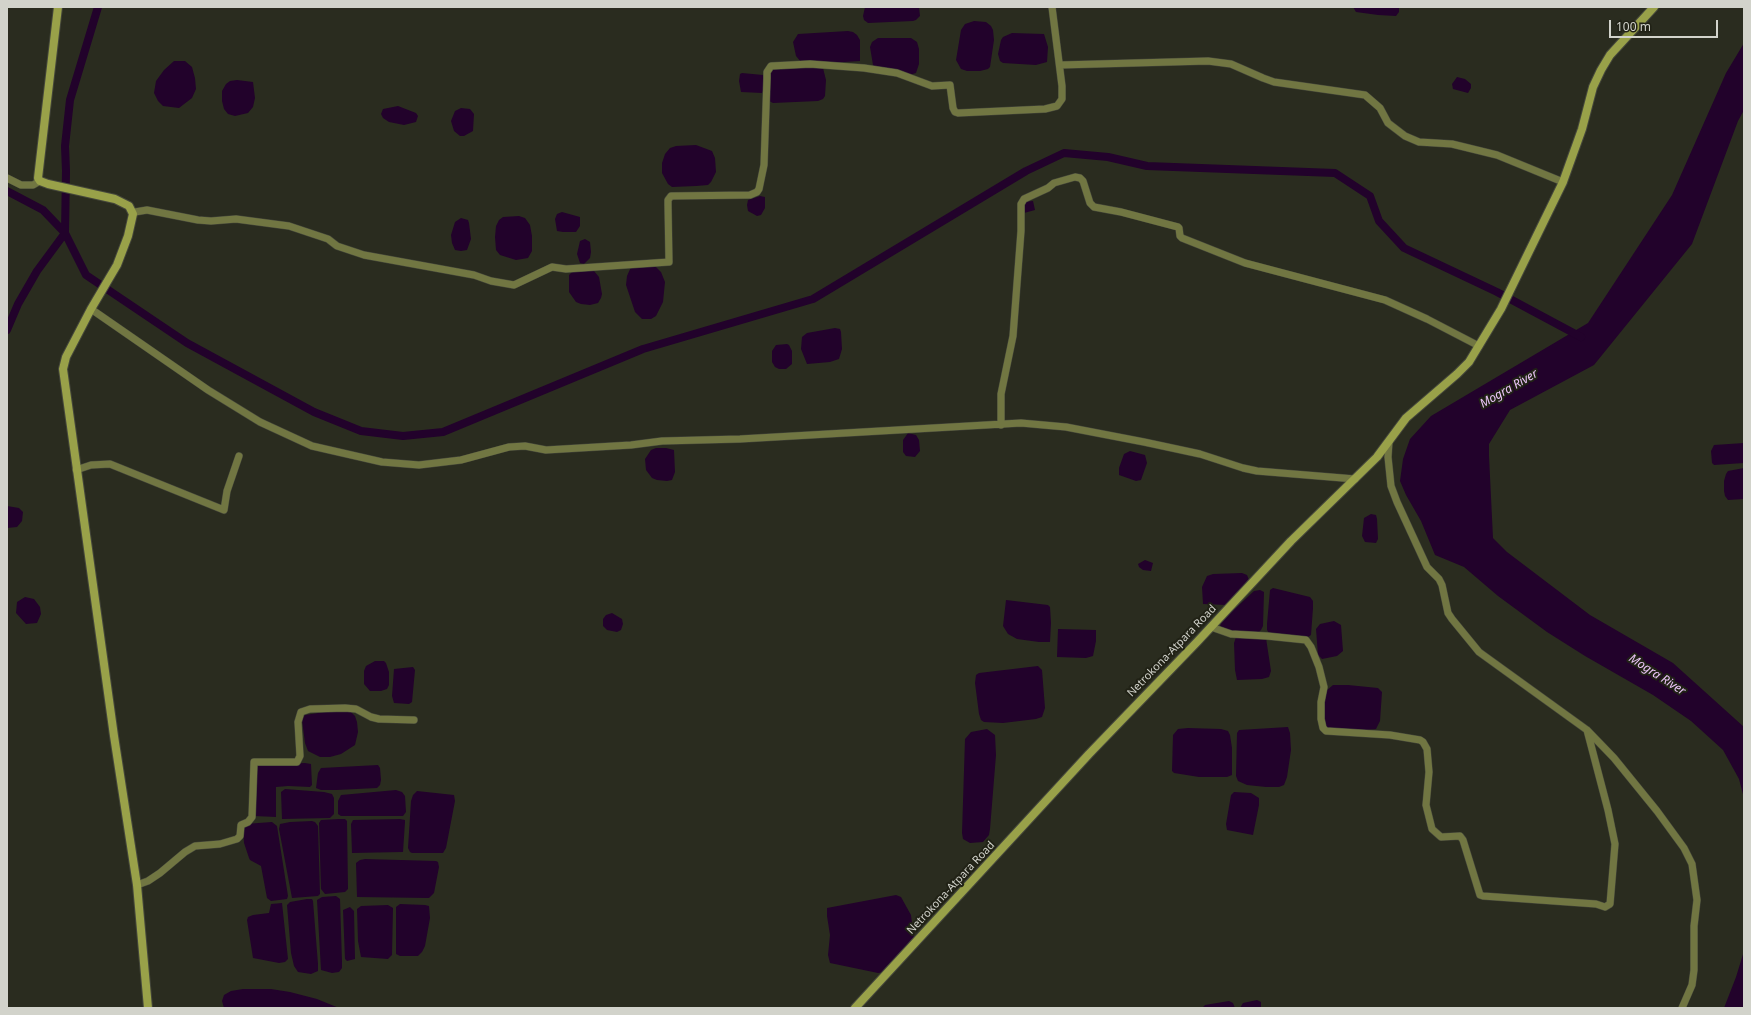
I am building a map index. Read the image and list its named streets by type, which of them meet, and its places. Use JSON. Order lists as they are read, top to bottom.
{
  "streets": {
    "street": ["Netrokona-Atpara Road"]
  },
  "water": ["Mogra River"],
  "scale_bar": "100 m"
}
